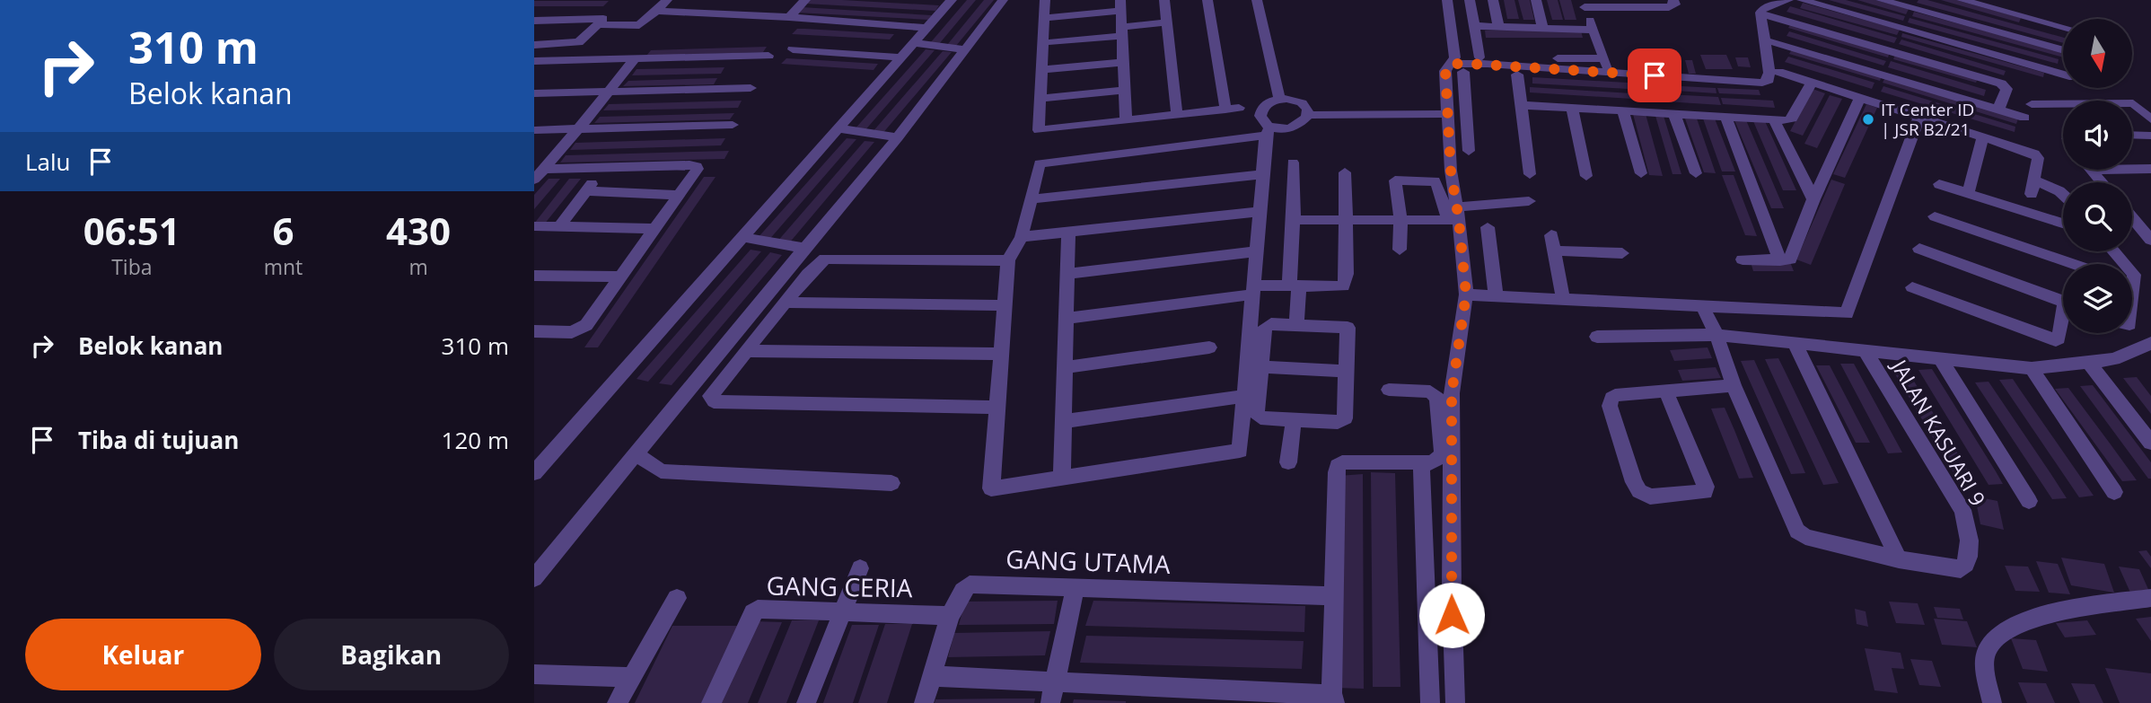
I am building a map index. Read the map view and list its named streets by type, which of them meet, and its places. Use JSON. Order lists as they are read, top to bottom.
{
  "streets": {
    "street": ["JALAN KASUARI 9", "GANG UTAMA", "GANG CERIA"]
  },
  "crossings": [
    ["GANG UTAMA", "GANG CERIA"]
  ],
  "places": ["IT Center ID | JSR B2/21"],
  "north": "bottom",
  "page": {
    "turn": ["310 m", "Belok kanan"],
    "then": "Lalu",
    "eta": [
      "06:51",
      "Tiba",
      "6",
      "mnt",
      "430",
      "m"
    ],
    "list": [
      {
        "name": "Belok kanan",
        "value": "310 m"
      },
      {
        "name": "Tiba di tujuan",
        "value": "120 m"
      }
    ],
    "buttons": ["Keluar", "Bagikan"]
  }
}
